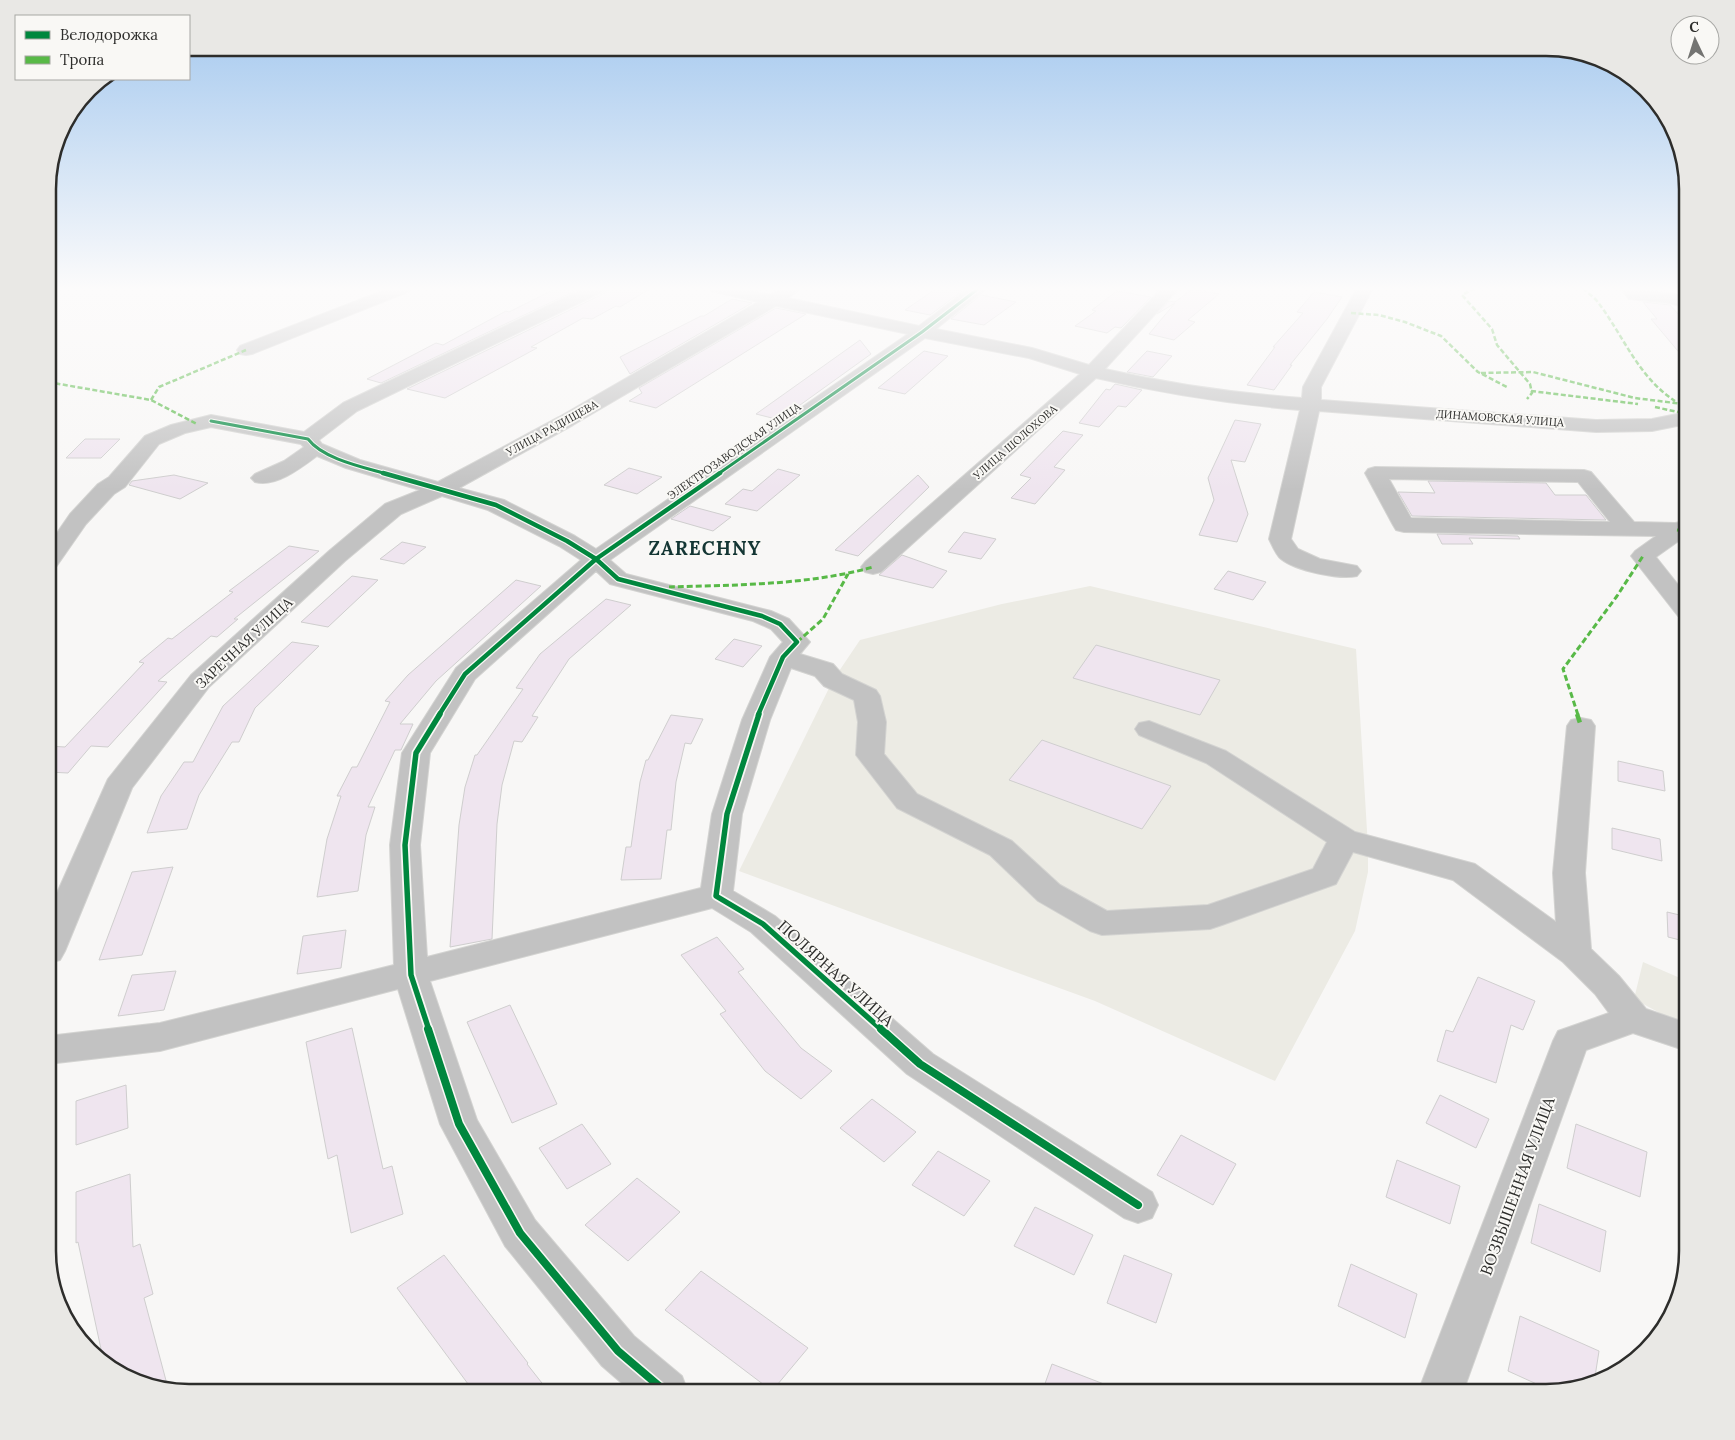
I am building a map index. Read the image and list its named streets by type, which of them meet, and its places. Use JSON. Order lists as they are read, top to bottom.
{
  "streets": {
    "street": [
      "ДИНАМОВСКАЯ УЛИЦА",
      "УЛИЦА РАДИЩЕВА",
      "УЛИЦА ШОЛОХОВА",
      "ЭЛЕКТРОЗАВОДСКАЯ УЛИЦА",
      "ЗАРЕЧНАЯ УЛИЦА",
      "ПОЛЯРНАЯ УЛИЦА",
      "ВОЗВЫШЕННАЯ УЛИЦА"
    ]
  },
  "crossings": [
    ["ДИНАМОВСКАЯ УЛИЦА", "УЛИЦА ШОЛОХОВА"],
    ["УЛИЦА РАДИЩЕВА", "ЗАРЕЧНАЯ УЛИЦА"]
  ],
  "districts": ["ZARECHNY"],
  "legend": ["Велодорожка", "Тропа"],
  "north": "top"
}
